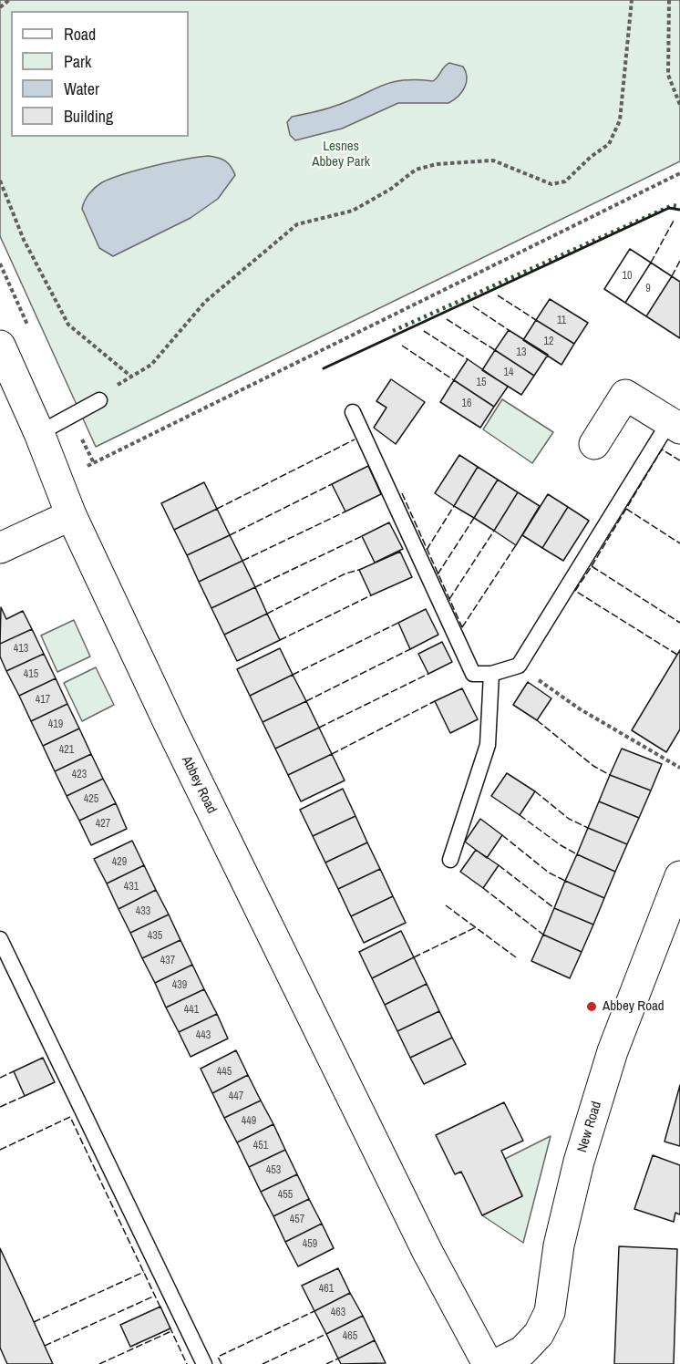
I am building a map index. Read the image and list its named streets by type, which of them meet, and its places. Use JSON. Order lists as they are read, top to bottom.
{
  "streets": {
    "main road": ["Abbey Road", "New Road"]
  },
  "parks": ["Lesnes Abbey Park"],
  "places": ["Abbey Road"],
  "house_numbers": [
    "10",
    "9",
    "11",
    "12",
    "13",
    "14",
    "15",
    "16",
    "413",
    "415",
    "417",
    "419",
    "421",
    "423",
    "425",
    "427",
    "429",
    "431",
    "433",
    "435",
    "437",
    "439",
    "441",
    "443",
    "445",
    "447",
    "449",
    "451",
    "453",
    "455",
    "457",
    "459",
    "461",
    "463",
    "465"
  ],
  "legend": [
    "Road",
    "Park",
    "Water",
    "Building"
  ]
}
